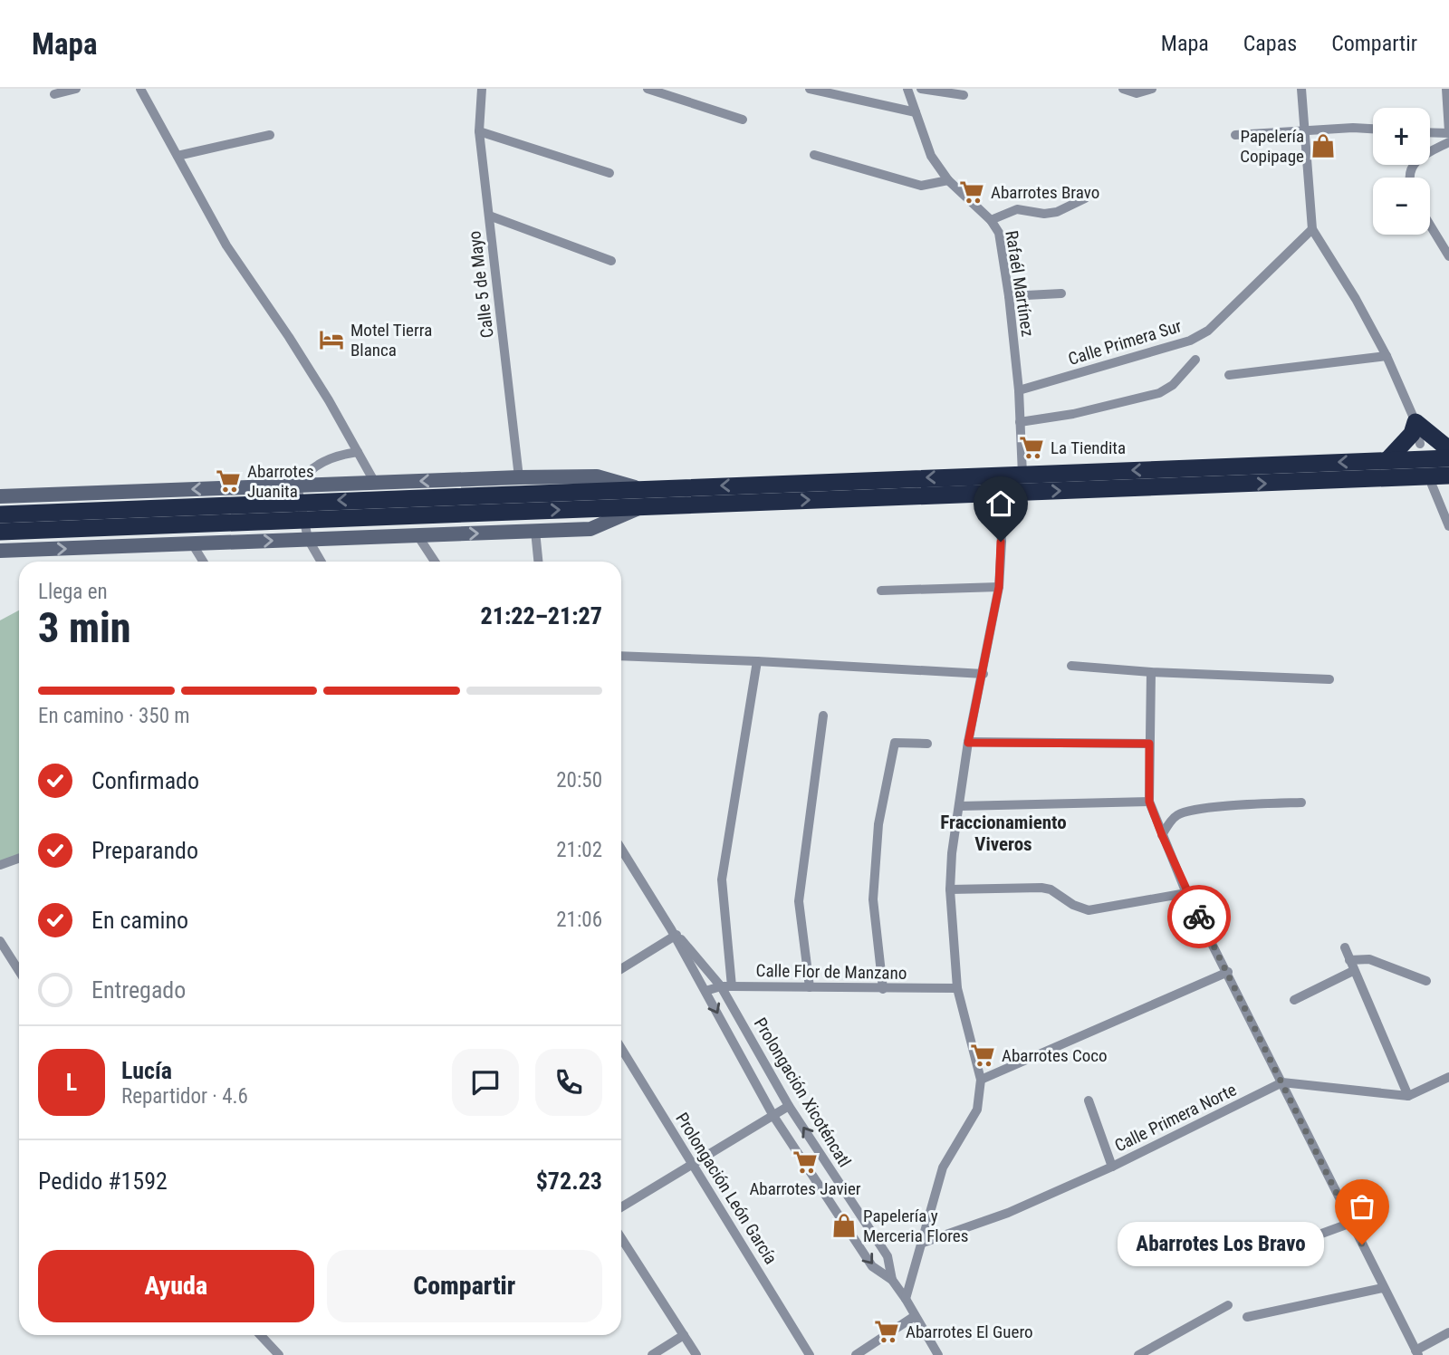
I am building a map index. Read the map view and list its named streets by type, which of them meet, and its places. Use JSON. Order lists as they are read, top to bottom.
{
  "streets": {
    "street": [
      "Rafaél Martínez",
      "Calle 5 de Mayo",
      "Calle Primera Sur",
      "Calle Flor de Manzano",
      "Prolongación Xicoténcatl",
      "Calle Primera Norte",
      "Prolongación León García"
    ]
  },
  "crossings": [
    ["Rafaél Martínez", "Calle Primera Sur"],
    ["Calle Flor de Manzano", "Prolongación Xicoténcatl"]
  ],
  "districts": ["Fraccionamiento Viveros"],
  "places": {
    "shop": ["Papelería Copipage", "Papelería y Merceria Flores"],
    "supermarket": [
      "Abarrotes Bravo",
      "La Tiendita",
      "Abarrotes Juanita",
      "Abarrotes Coco",
      "Abarrotes Javier",
      "Abarrotes El Guero"
    ],
    "hotel": ["Motel Tierra Blanca"],
    "other": ["Abarrotes Los Bravo"]
  },
  "page": {
    "header": "Mapa",
    "nav": ["Mapa", "Capas", "Compartir"],
    "map_buttons": ["+", "−"],
    "heading": ["3 min", "Llega en", "21:22–21:27"],
    "panel": [
      "Lucía",
      "Repartidor · 4.6",
      "Pedido #1592",
      "$72.23"
    ],
    "bar": "En camino · 350 m",
    "list": [
      ["Confirmado", "20:50"],
      ["Preparando", "21:02"],
      ["En camino", "21:06"],
      "Entregado"
    ],
    "round": "L",
    "bubble": "Abarrotes Los Bravo",
    "buttons": ["Ayuda", "Compartir"]
  }
}
